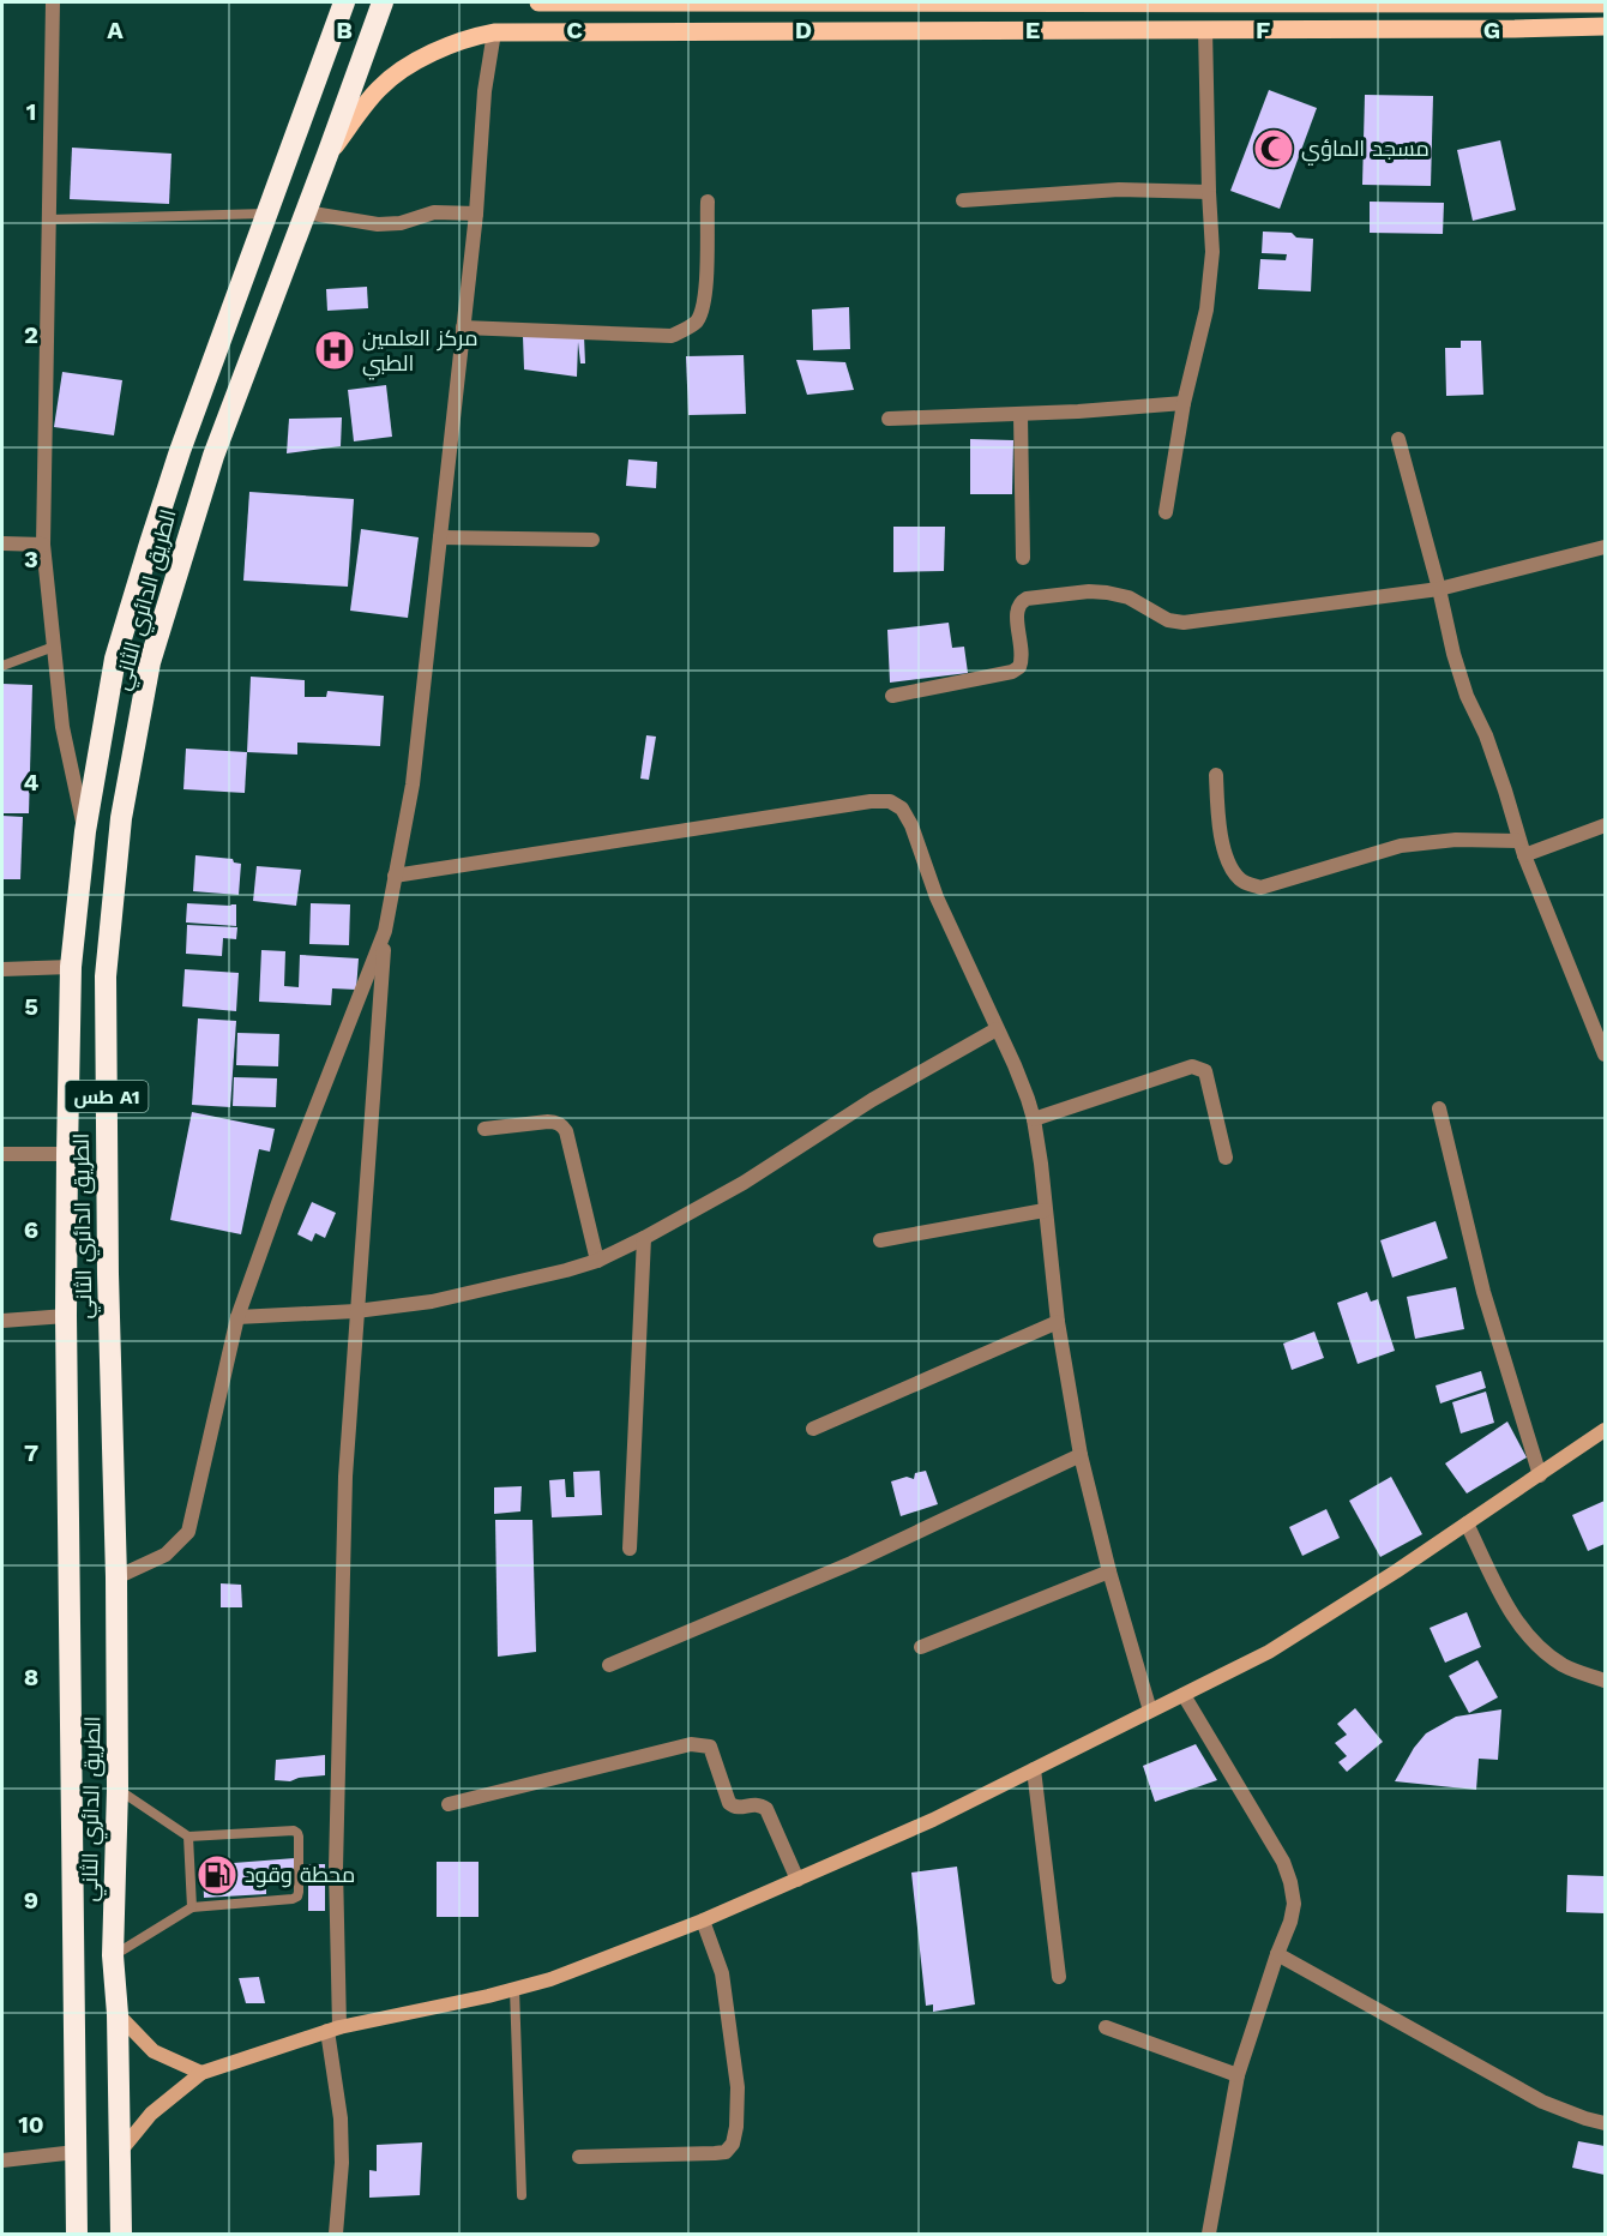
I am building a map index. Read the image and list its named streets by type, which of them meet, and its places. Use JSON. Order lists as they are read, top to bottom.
{
  "streets": {
    "highway": ["الطريق الدائري الثاني", "طس A1"]
  },
  "places": {
    "mosque": ["مسجد الماؤي"],
    "hospital": ["مركز العلمين الطبي"],
    "fuel station": ["محطة وقود"]
  },
  "grid": {
    "columns": [
      "A",
      "B",
      "C",
      "D",
      "E",
      "F",
      "G"
    ],
    "rows": [
      "1",
      "2",
      "3",
      "4",
      "5",
      "6",
      "7",
      "8",
      "9",
      "10"
    ]
  }
}
